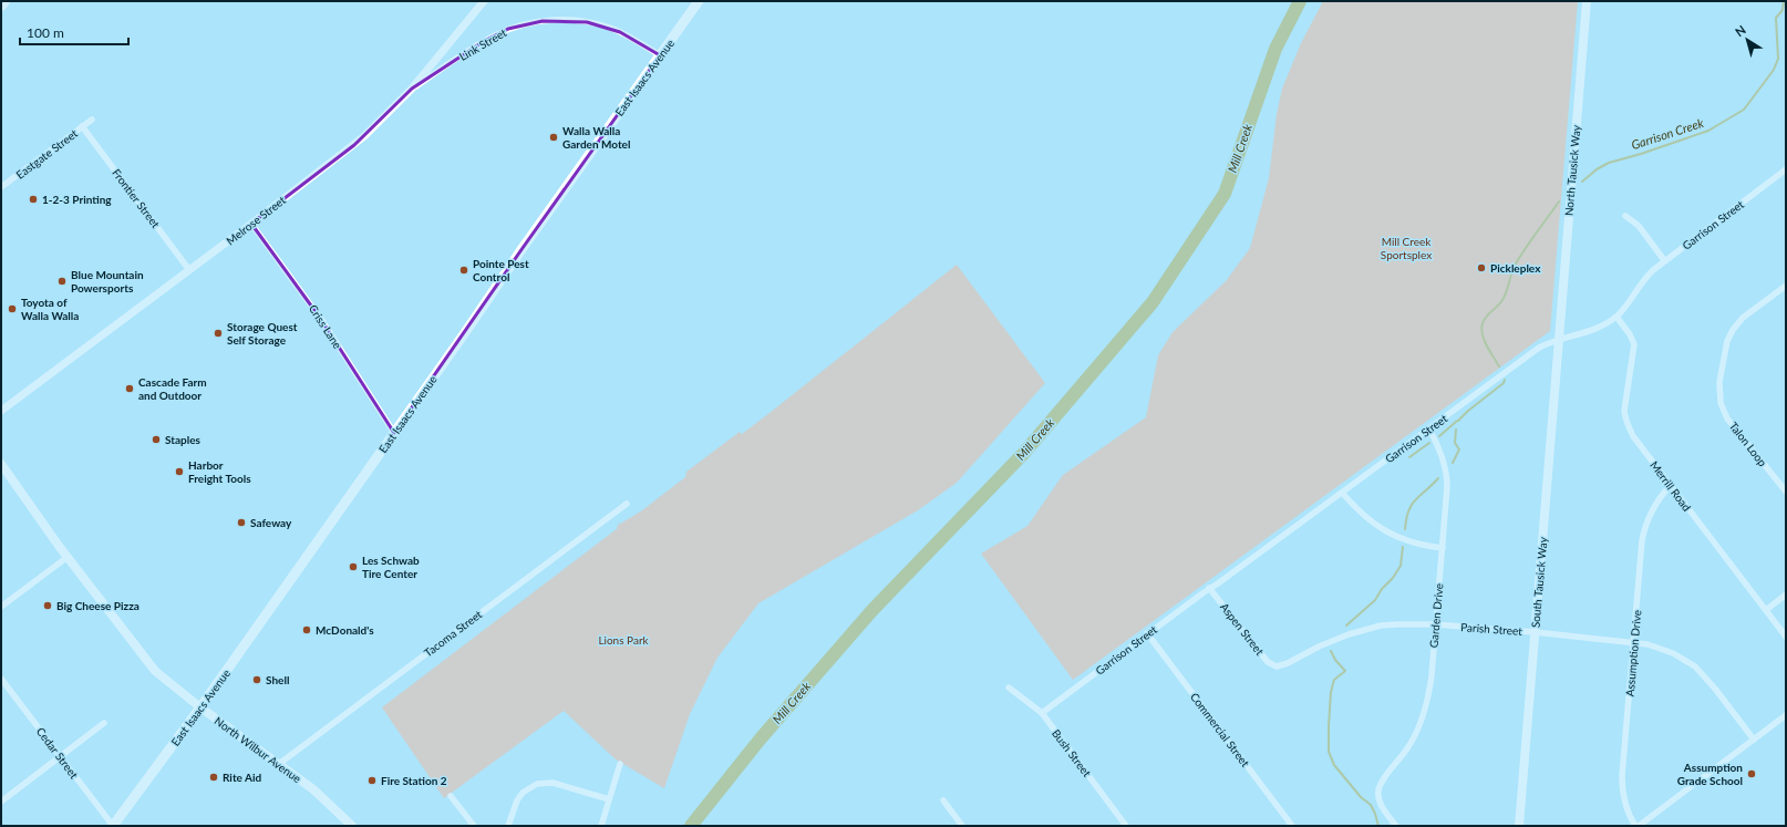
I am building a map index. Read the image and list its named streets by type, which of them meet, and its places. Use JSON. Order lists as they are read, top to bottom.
{
  "streets": {
    "main road": [
      "East Isaacs Avenue",
      "North Tausick Way",
      "South Tausick Way",
      "North Wilbur Avenue"
    ],
    "street": [
      "Link Street",
      "Eastgate Street",
      "Frontier Street",
      "Melrose Street",
      "Garrison Street",
      "Criss Lane",
      "Talon Loop",
      "Merrill Road",
      "Garden Drive",
      "Aspen Street",
      "Parish Street",
      "Tacoma Street",
      "Assumption Drive",
      "Commercial Street",
      "Cedar Street",
      "Bush Street"
    ]
  },
  "crossings": [
    ["Link Street", "East Isaacs Avenue"],
    ["Link Street", "Melrose Street"],
    ["East Isaacs Avenue", "Criss Lane"],
    ["East Isaacs Avenue", "North Wilbur Avenue"],
    ["East Isaacs Avenue", "Cedar Street"],
    ["Eastgate Street", "Frontier Street"],
    ["North Tausick Way", "Garrison Street"],
    ["North Tausick Way", "South Tausick Way"],
    ["Frontier Street", "Melrose Street"],
    ["Melrose Street", "Criss Lane"],
    ["Garrison Street", "Merrill Road"],
    ["Garrison Street", "South Tausick Way"],
    ["Garrison Street", "Garden Drive"],
    ["Garrison Street", "Aspen Street"],
    ["Garrison Street", "Commercial Street"],
    ["Garrison Street", "Bush Street"],
    ["Merrill Road", "Assumption Drive"],
    ["South Tausick Way", "Parish Street"],
    ["Garden Drive", "Parish Street"],
    ["Aspen Street", "Parish Street"],
    ["Parish Street", "Assumption Drive"],
    ["Tacoma Street", "North Wilbur Avenue"]
  ],
  "water": ["Garrison Creek", "Mill Creek"],
  "parks": ["Mill Creek Sportsplex", "Lions Park"],
  "places": [
    "Walla Walla Garden Motel",
    "1-2-3 Printing",
    "Pickleplex",
    "Pointe Pest Control",
    "Blue Mountain Powersports",
    "Toyota of Walla Walla",
    "Storage Quest Self Storage",
    "Cascade Farm and Outdoor",
    "Staples",
    "Harbor Freight Tools",
    "Safeway",
    "Les Schwab Tire Center",
    "Big Cheese Pizza",
    "McDonald's",
    "Shell",
    "Assumption Grade School",
    "Rite Aid",
    "Fire Station 2"
  ],
  "scale_bar": "100 m",
  "north": "top left"
}
